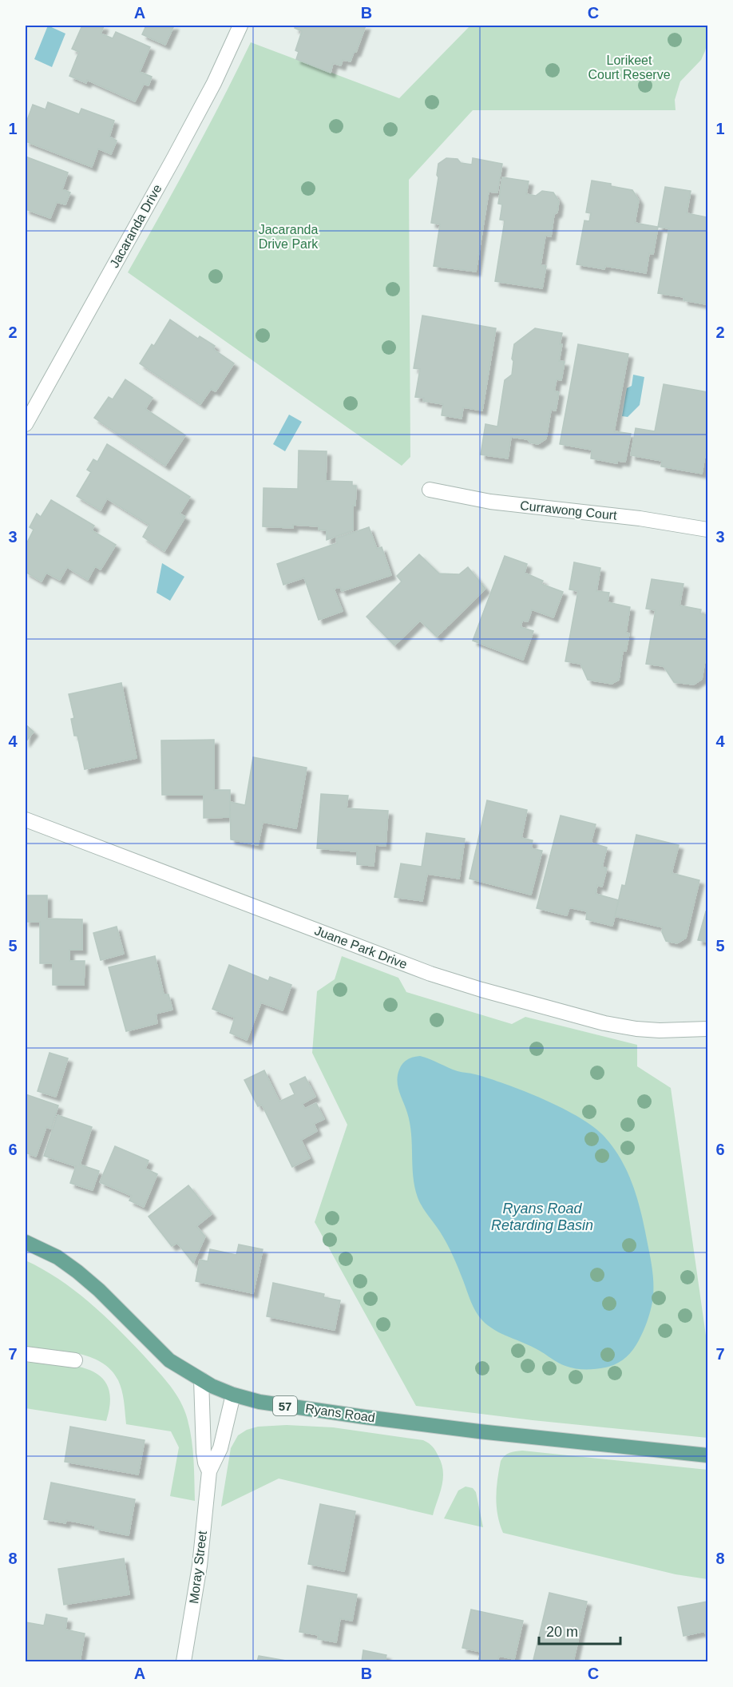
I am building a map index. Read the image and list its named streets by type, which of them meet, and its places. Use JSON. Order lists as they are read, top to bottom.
{
  "streets": {
    "main road": ["57", "Ryans Road"],
    "street": [
      "Jacaranda Drive",
      "Currawong Court",
      "Juane Park Drive",
      "Moray Street"
    ]
  },
  "crossings": [
    ["Ryans Road", "Moray Street"]
  ],
  "water": ["Ryans Road Retarding Basin"],
  "parks": ["Lorikeet Court Reserve", "Jacaranda Drive Park"],
  "scale_bar": "20 m",
  "grid": {
    "columns": ["A", "B", "C"],
    "rows": [
      "1",
      "2",
      "3",
      "4",
      "5",
      "6",
      "7",
      "8"
    ]
  }
}
